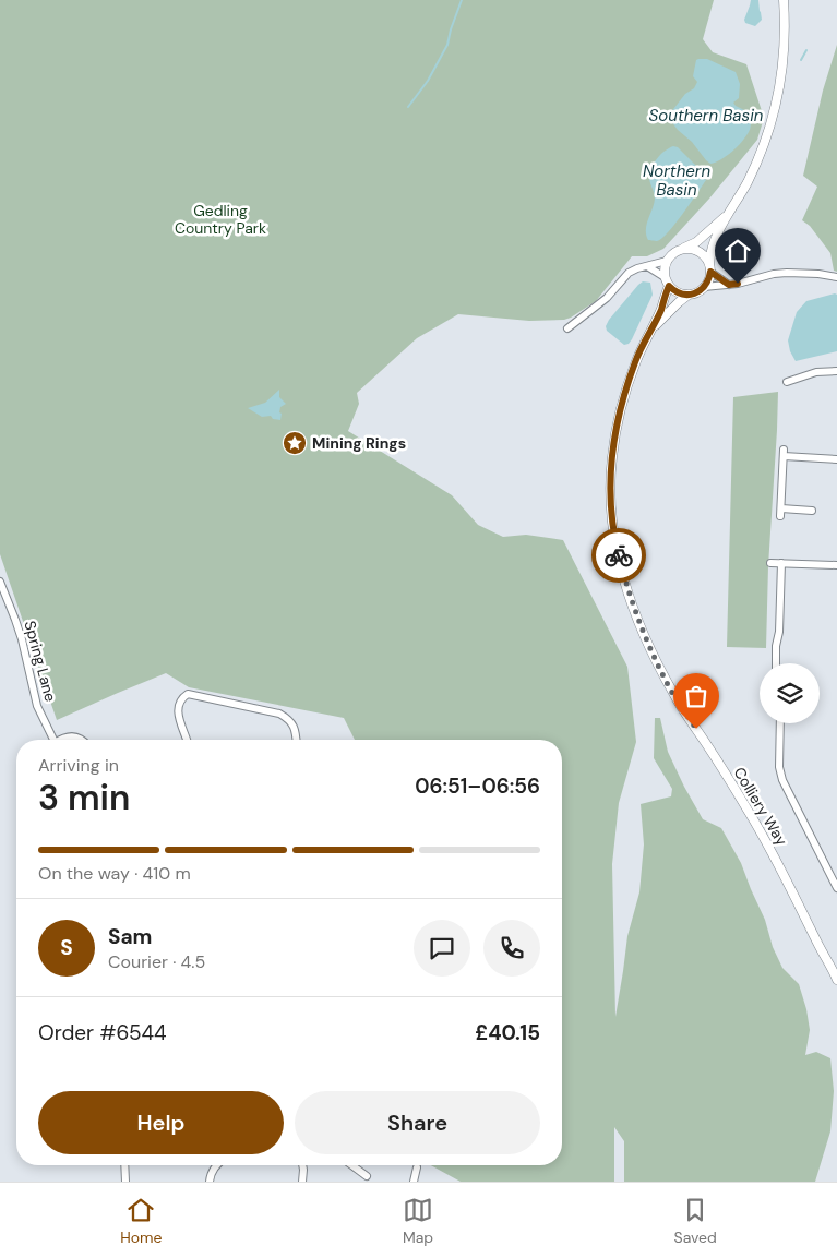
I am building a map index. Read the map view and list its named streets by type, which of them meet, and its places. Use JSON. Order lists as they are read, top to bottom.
{
  "streets": {
    "main road": ["Colliery Way"],
    "street": ["Spring Lane"]
  },
  "water": ["Southern Basin", "Northern Basin"],
  "parks": ["Gedling Country Park"],
  "places": {
    "place": ["Mining Rings"]
  },
  "page": {
    "heading": ["3 min", "Arriving in", "06:51–06:56"],
    "panel": [
      "Sam",
      "Courier · 4.5",
      "Order #6544",
      "£40.15"
    ],
    "bar": "On the way · 410 m",
    "round": "S",
    "buttons": ["Help", "Share"],
    "tabs": ["Home", "Map", "Saved"]
  }
}
